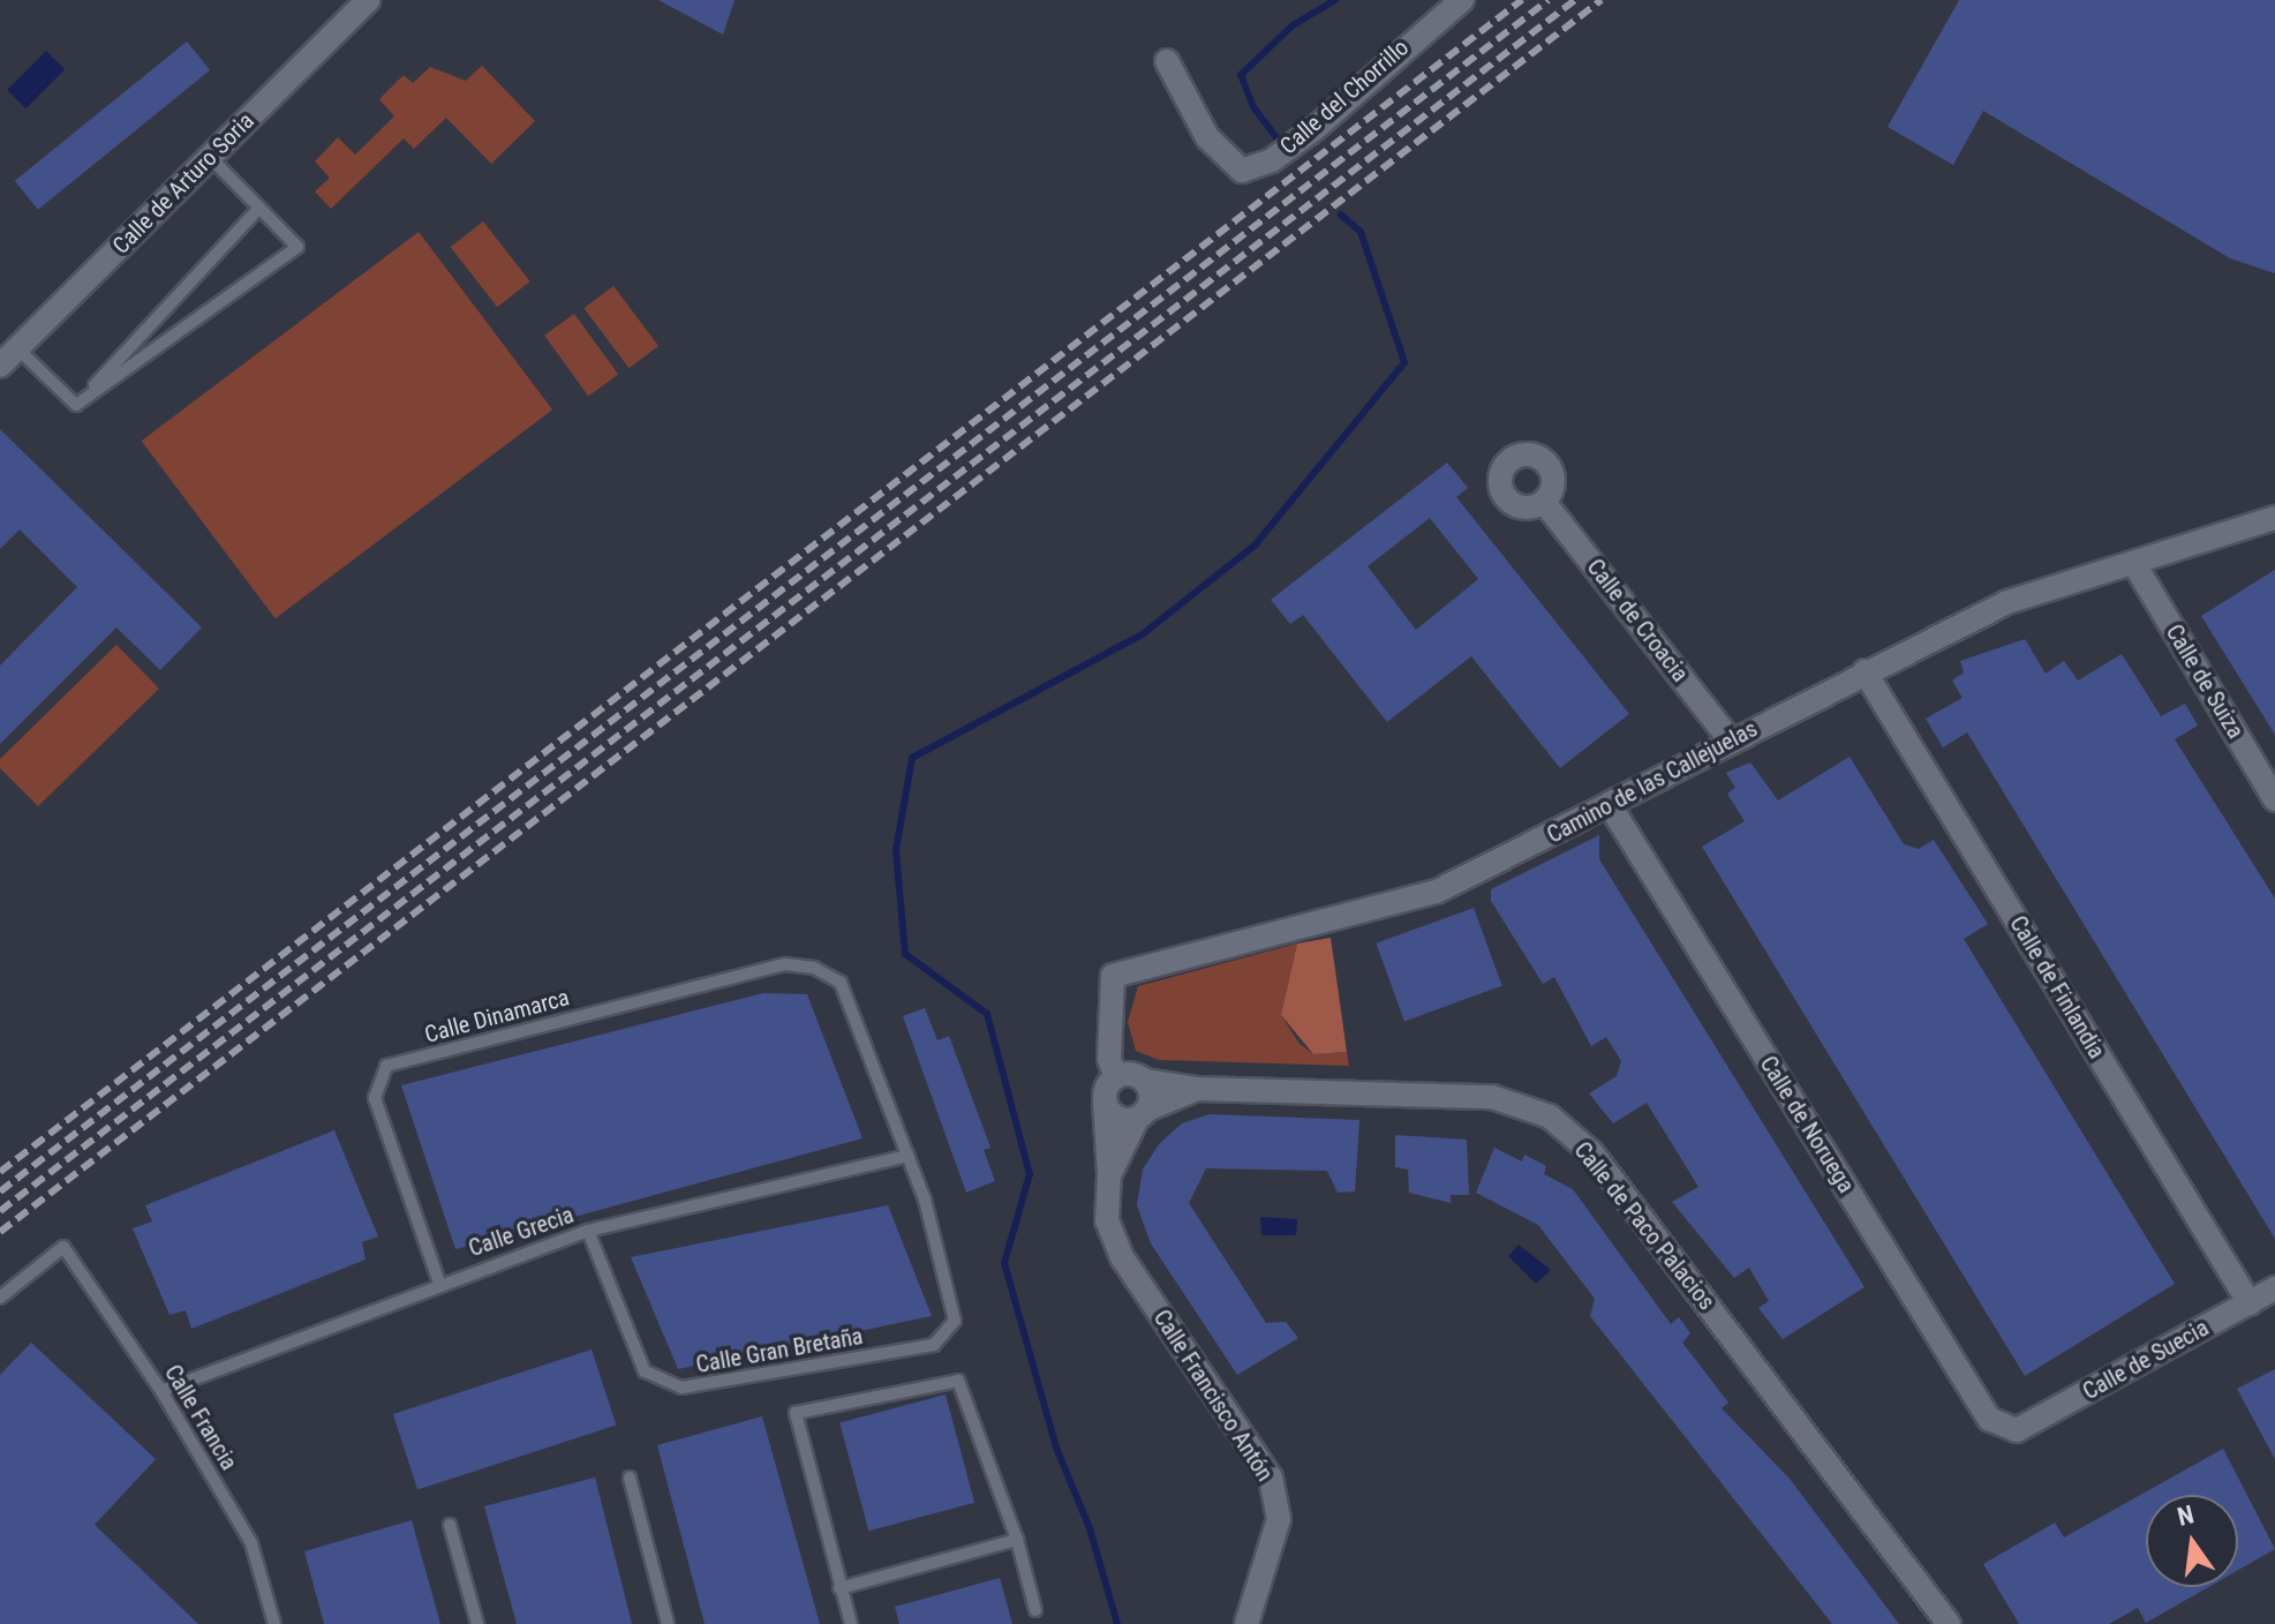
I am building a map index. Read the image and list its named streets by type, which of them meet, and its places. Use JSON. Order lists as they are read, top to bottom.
{
  "streets": {
    "street": [
      "Calle del Chorrillo",
      "Calle de Arturo Soria",
      "Calle de Croacia",
      "Calle de Suiza",
      "Camino de las Callejuelas",
      "Calle de Finlandia",
      "Calle de Noruega",
      "Calle de Paco Palacios",
      "Calle de Suecia",
      "Calle Francisco Antón"
    ],
    "lane": [
      "Calle Dinamarca",
      "Calle Grecia",
      "Calle Gran Bretaña",
      "Calle Francia"
    ]
  },
  "crossings": [
    ["Calle de Croacia", "Camino de las Callejuelas"],
    ["Calle de Suiza", "Camino de las Callejuelas"],
    ["Camino de las Callejuelas", "Calle de Finlandia"],
    ["Camino de las Callejuelas", "Calle de Noruega"],
    ["Camino de las Callejuelas", "Calle de Paco Palacios"],
    ["Camino de las Callejuelas", "Calle Francisco Antón"],
    ["Calle de Finlandia", "Calle de Suecia"],
    ["Calle Dinamarca", "Calle Grecia"],
    ["Calle Dinamarca", "Calle Gran Bretaña"],
    ["Calle de Noruega", "Calle de Suecia"],
    ["Calle de Paco Palacios", "Calle Francisco Antón"],
    ["Calle Grecia", "Calle Gran Bretaña"],
    ["Calle Grecia", "Calle Francia"]
  ],
  "north": "top"
}
